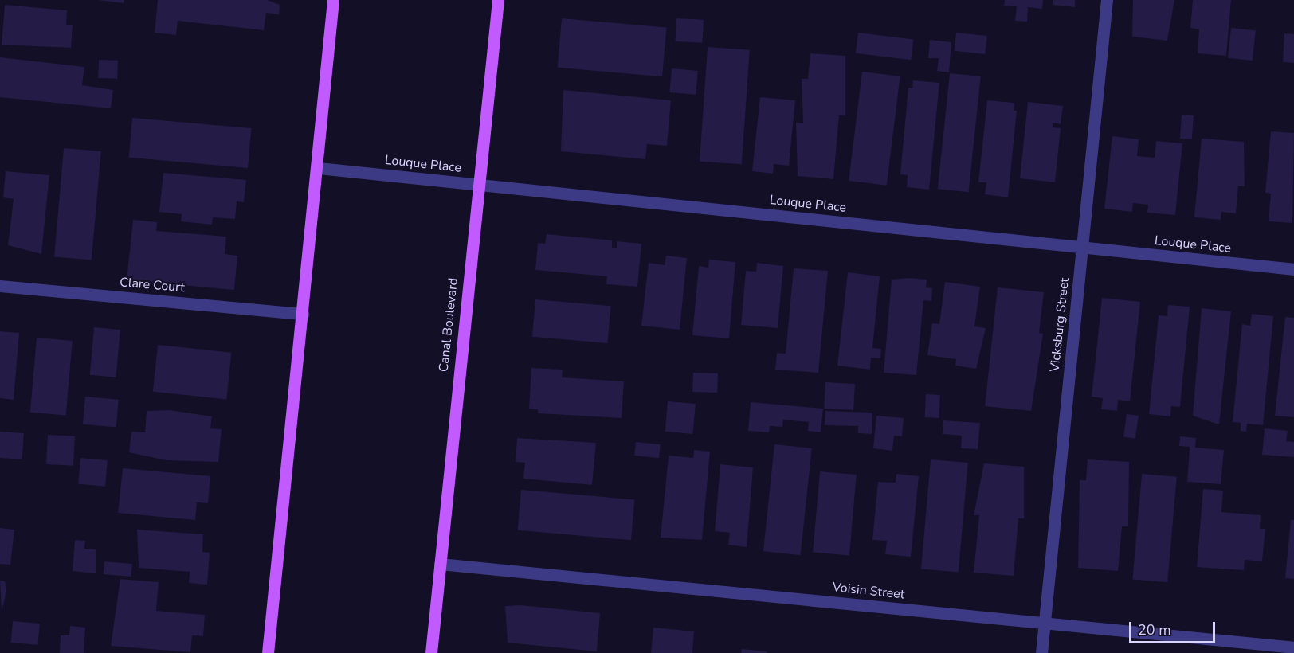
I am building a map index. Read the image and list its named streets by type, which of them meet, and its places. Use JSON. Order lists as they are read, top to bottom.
{
  "streets": {
    "main road": ["Canal Boulevard"],
    "street": [
      "Louque Place",
      "Clare Court",
      "Vicksburg Street",
      "Voisin Street"
    ]
  },
  "crossings": [
    ["Louque Place", "Canal Boulevard"],
    ["Louque Place", "Vicksburg Street"],
    ["Canal Boulevard", "Voisin Street"],
    ["Vicksburg Street", "Voisin Street"]
  ],
  "scale_bar": "20 m"
}
